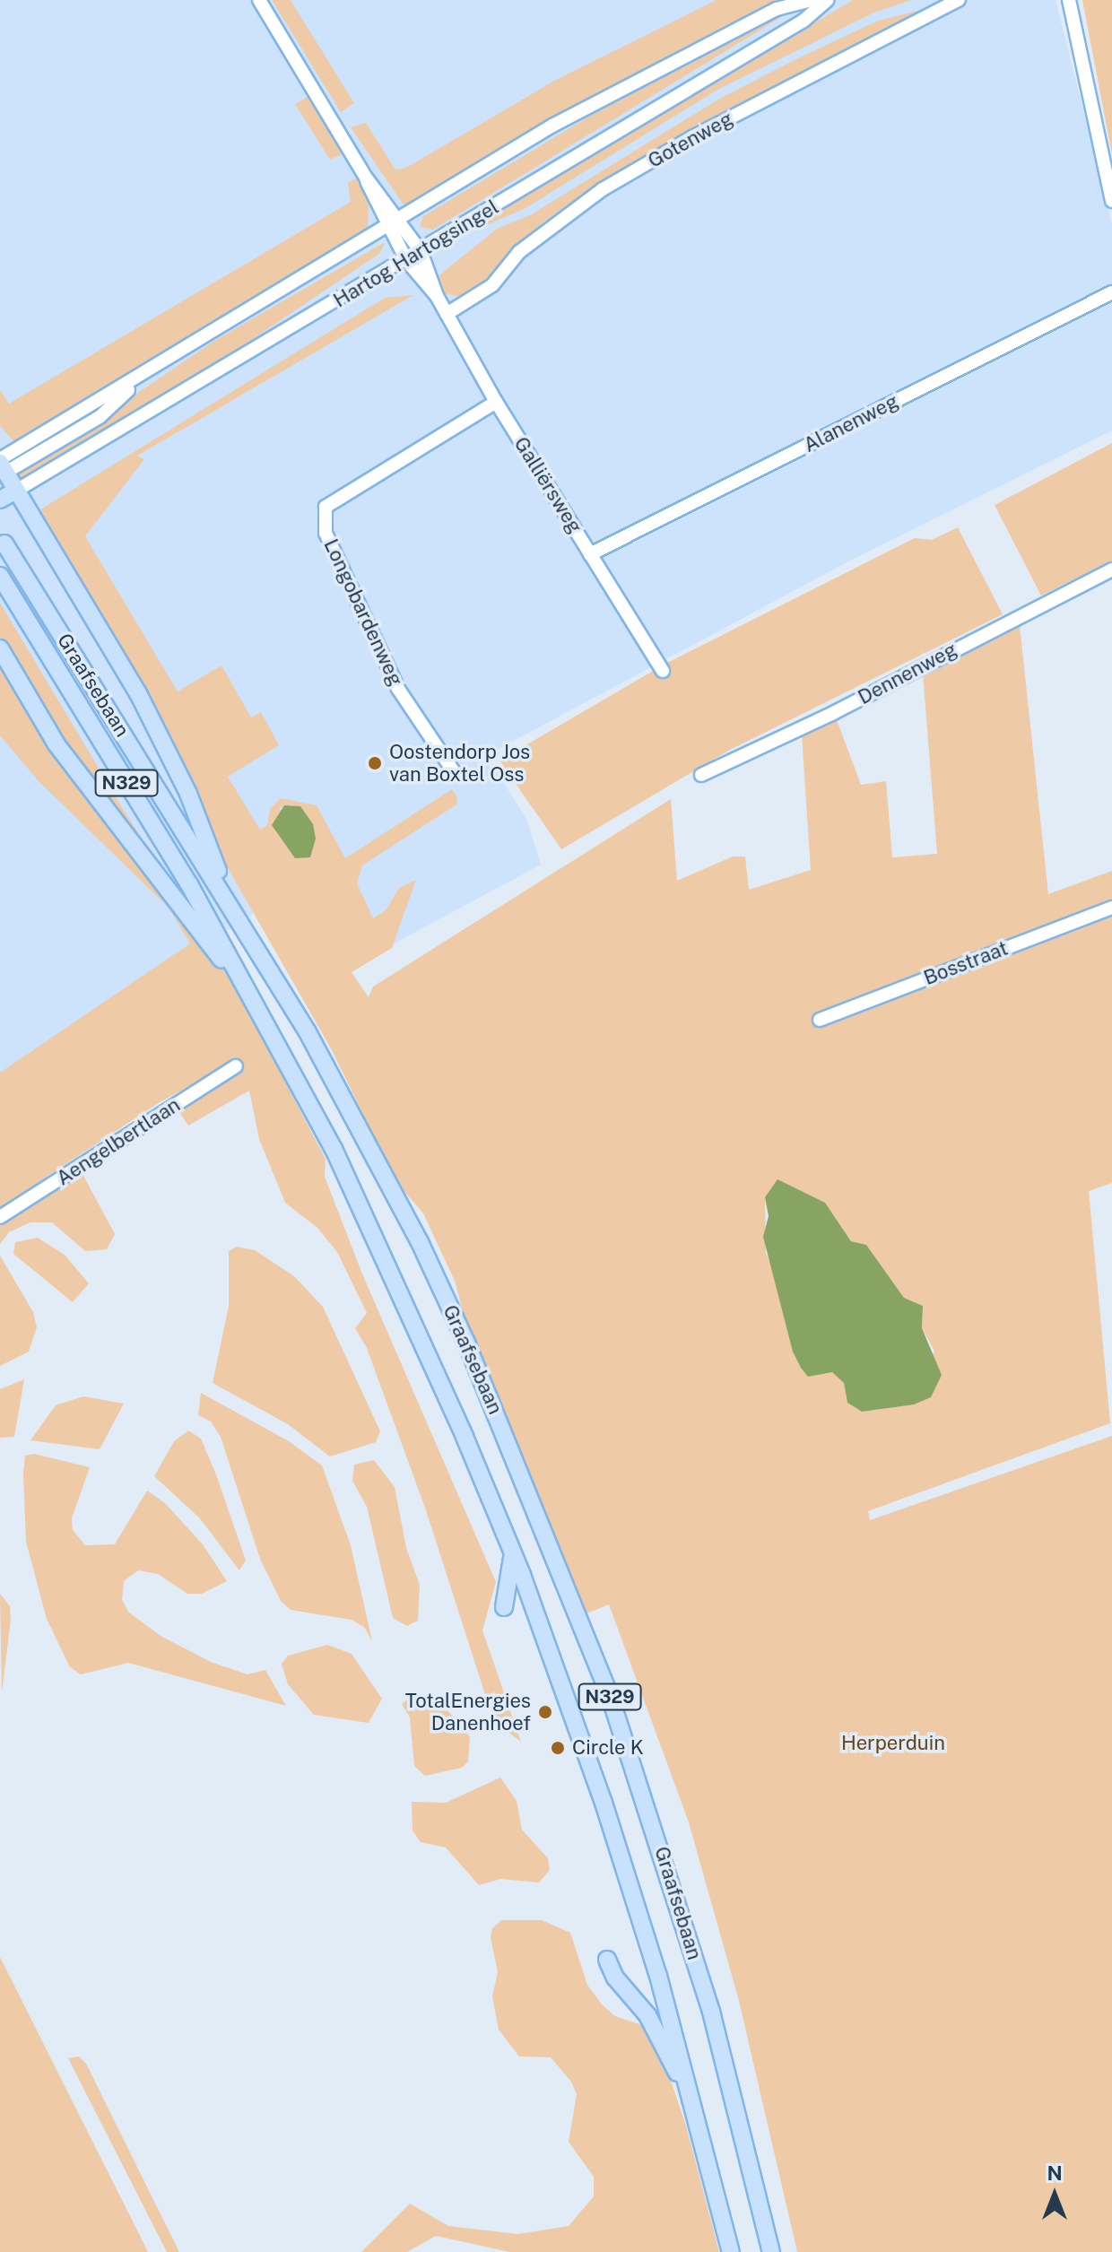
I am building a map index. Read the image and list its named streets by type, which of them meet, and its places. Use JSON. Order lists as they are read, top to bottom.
{
  "streets": {
    "main road": ["Hartog Hartogsingel", "Graafsebaan", "N329"],
    "street": [
      "Gotenweg",
      "Alanenweg",
      "Galliërsweg",
      "Longobardenweg",
      "Dennenweg",
      "Bosstraat",
      "Aengelbertlaan"
    ]
  },
  "crossings": [
    ["Gotenweg", "Galliërsweg"],
    ["Hartog Hartogsingel", "Galliërsweg"],
    ["Hartog Hartogsingel", "N329"],
    ["Alanenweg", "Galliërsweg"],
    ["Galliërsweg", "Longobardenweg"],
    ["Graafsebaan", "N329"]
  ],
  "parks": ["Herperduin"],
  "places": ["Oostendorp Jos van Boxtel Oss", "TotalEnergies Danenhoef", "Circle K"],
  "north": "top"
}
